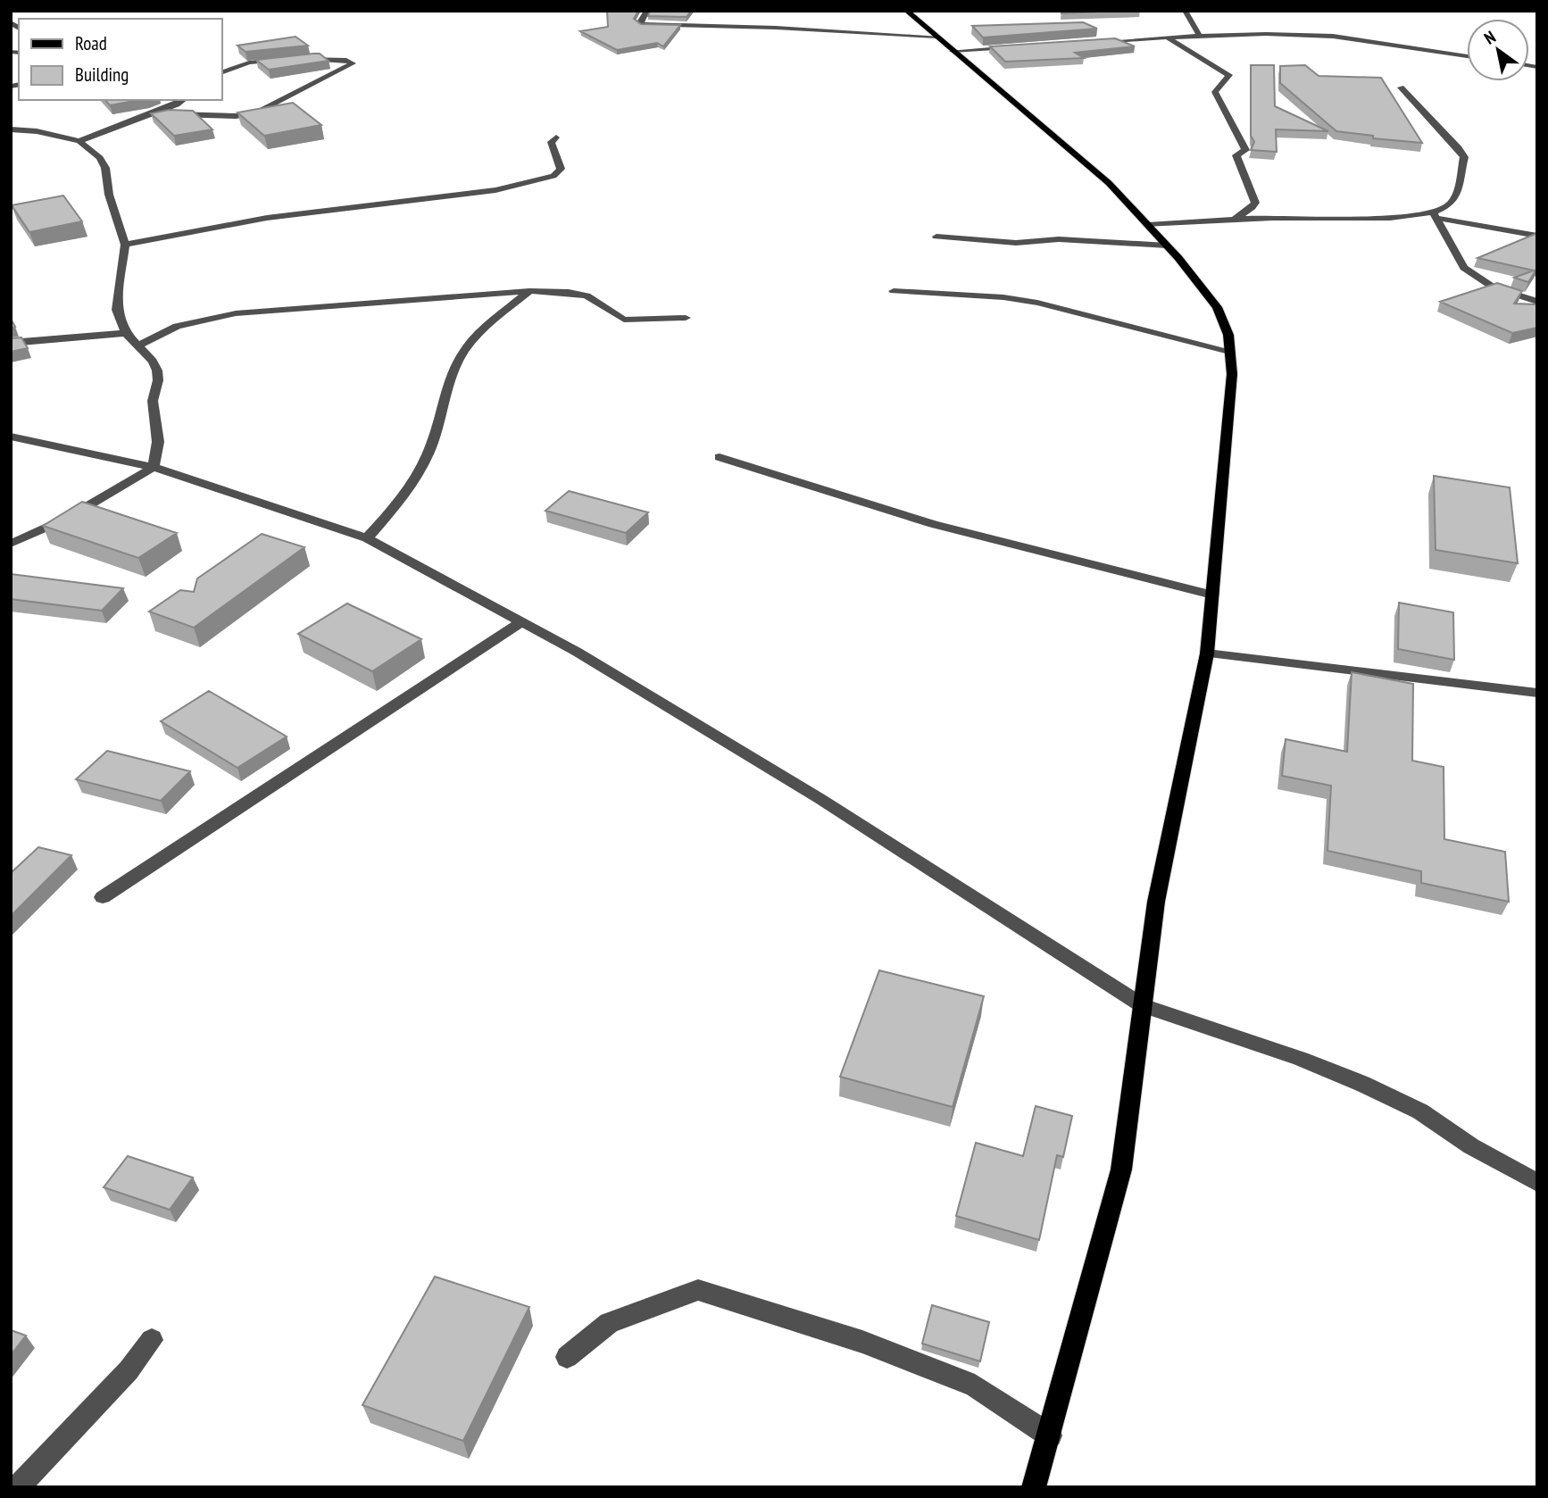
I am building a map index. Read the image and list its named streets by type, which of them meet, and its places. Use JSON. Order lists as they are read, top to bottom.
{
  "legend": ["Road", "Building"],
  "north": "top left"
}
